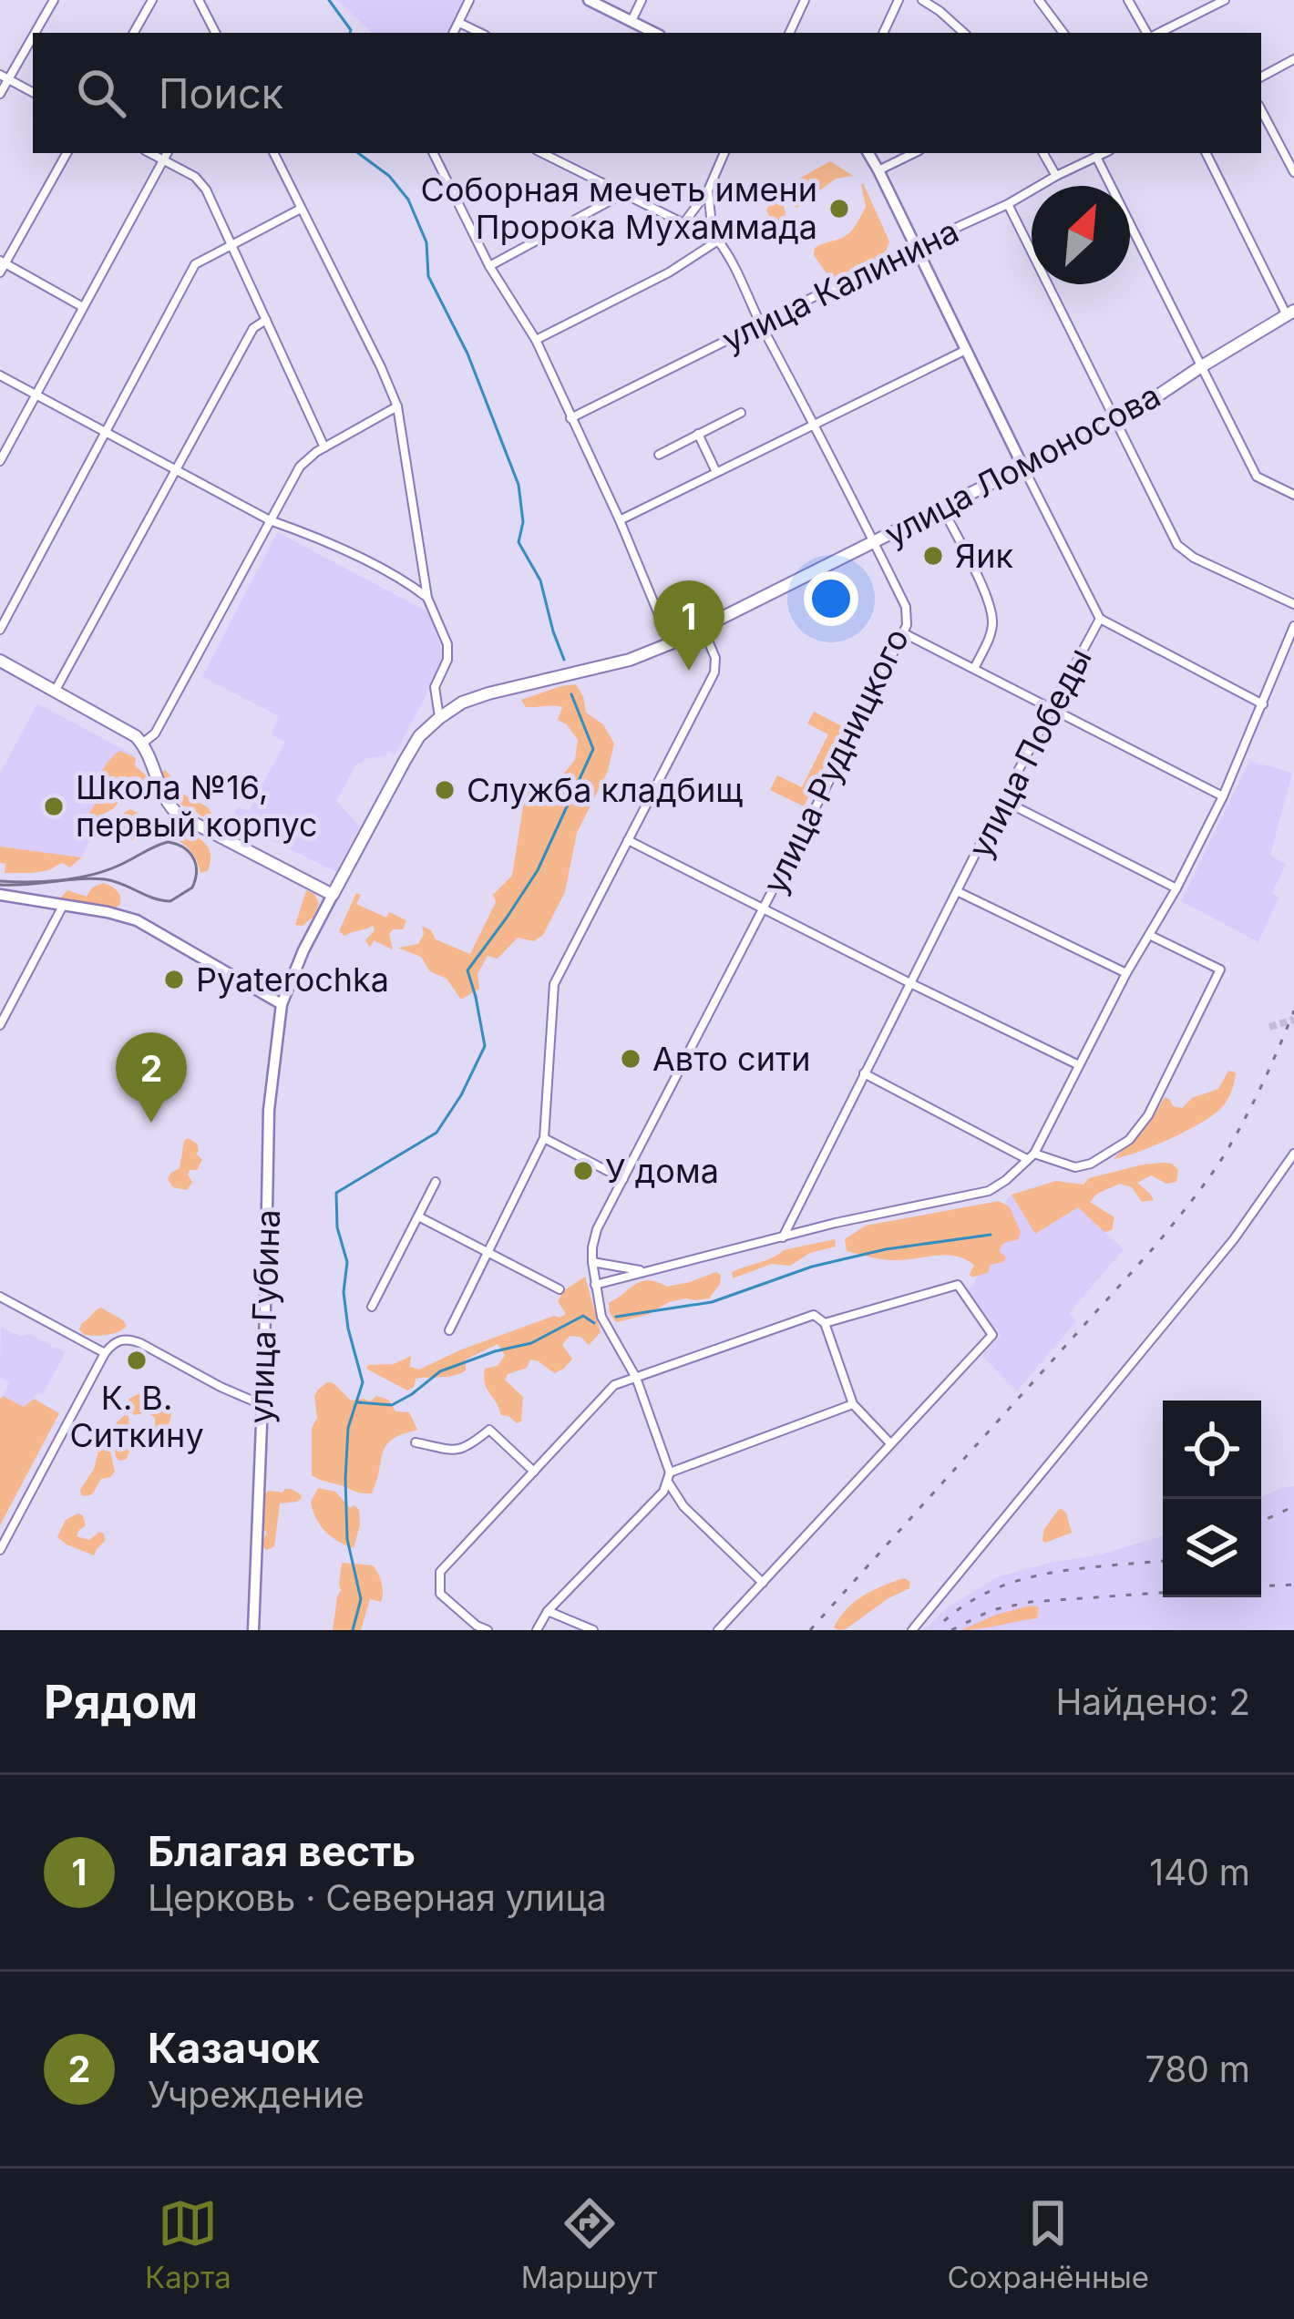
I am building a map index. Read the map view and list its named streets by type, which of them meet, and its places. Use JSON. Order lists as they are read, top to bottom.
{
  "streets": {
    "main road": ["улица Ломоносова"],
    "street": [
      "улица Калинина",
      "улица Победы",
      "улица Рудницкого",
      "улица Губина"
    ]
  },
  "crossings": [
    ["улица Калинина", "улица Победы"],
    ["улица Калинина", "улица Рудницкого"],
    ["улица Ломоносова", "улица Победы"],
    ["улица Ломоносова", "улица Рудницкого"],
    ["улица Ломоносова", "улица Губина"]
  ],
  "places": [
    "Соборная мечеть имени Пророка Мухаммада",
    "Яик",
    "Служба кладбищ",
    "Школа №16, первый корпус",
    "Pyaterochka",
    "Авто сити",
    "У дома",
    "К. В. Ситкину"
  ],
  "north": "top right",
  "page": {
    "search": "Поиск",
    "pins": ["1", "2"],
    "heading": ["Рядом", "Найдено: 2"],
    "list": [
      {
        "mark": "1",
        "name": "Благая весть",
        "note": "Церковь · Северная улица",
        "value": "140 m"
      },
      {
        "mark": "2",
        "name": "Казачок",
        "note": "Учреждение",
        "value": "780 m"
      }
    ],
    "nav": ["Карта", "Маршрут", "Сохранённые"]
  }
}
